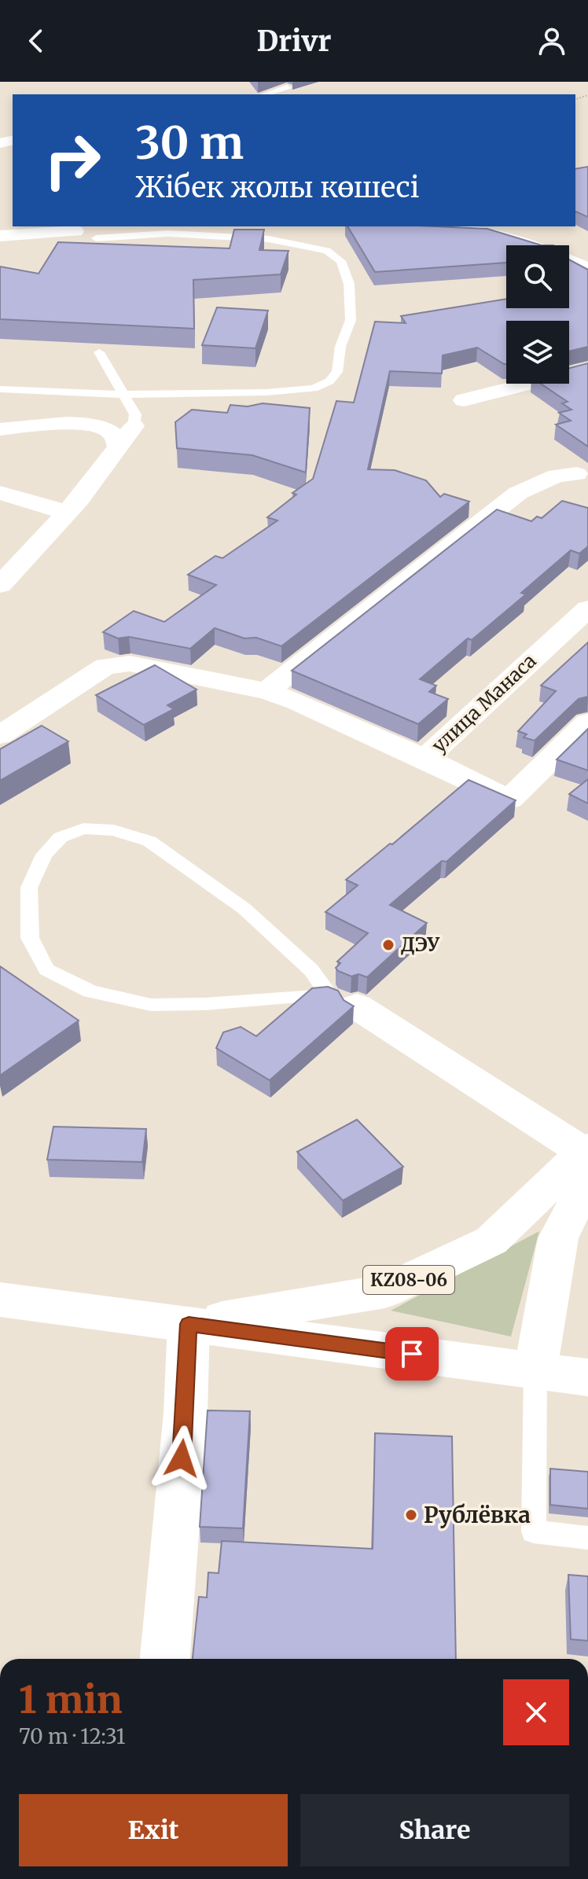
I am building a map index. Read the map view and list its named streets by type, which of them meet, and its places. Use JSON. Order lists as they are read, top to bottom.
{
  "streets": {
    "main road": ["улица Манаса", "KZ08-06"]
  },
  "places": ["ДЭУ", "Рублёвка"],
  "page": {
    "header": "Drivr",
    "turn": ["30 m", "Жібек жолы көшесі"],
    "heading": ["1 min", "70 m · 12:31"],
    "buttons": ["Exit", "Share"]
  }
}
